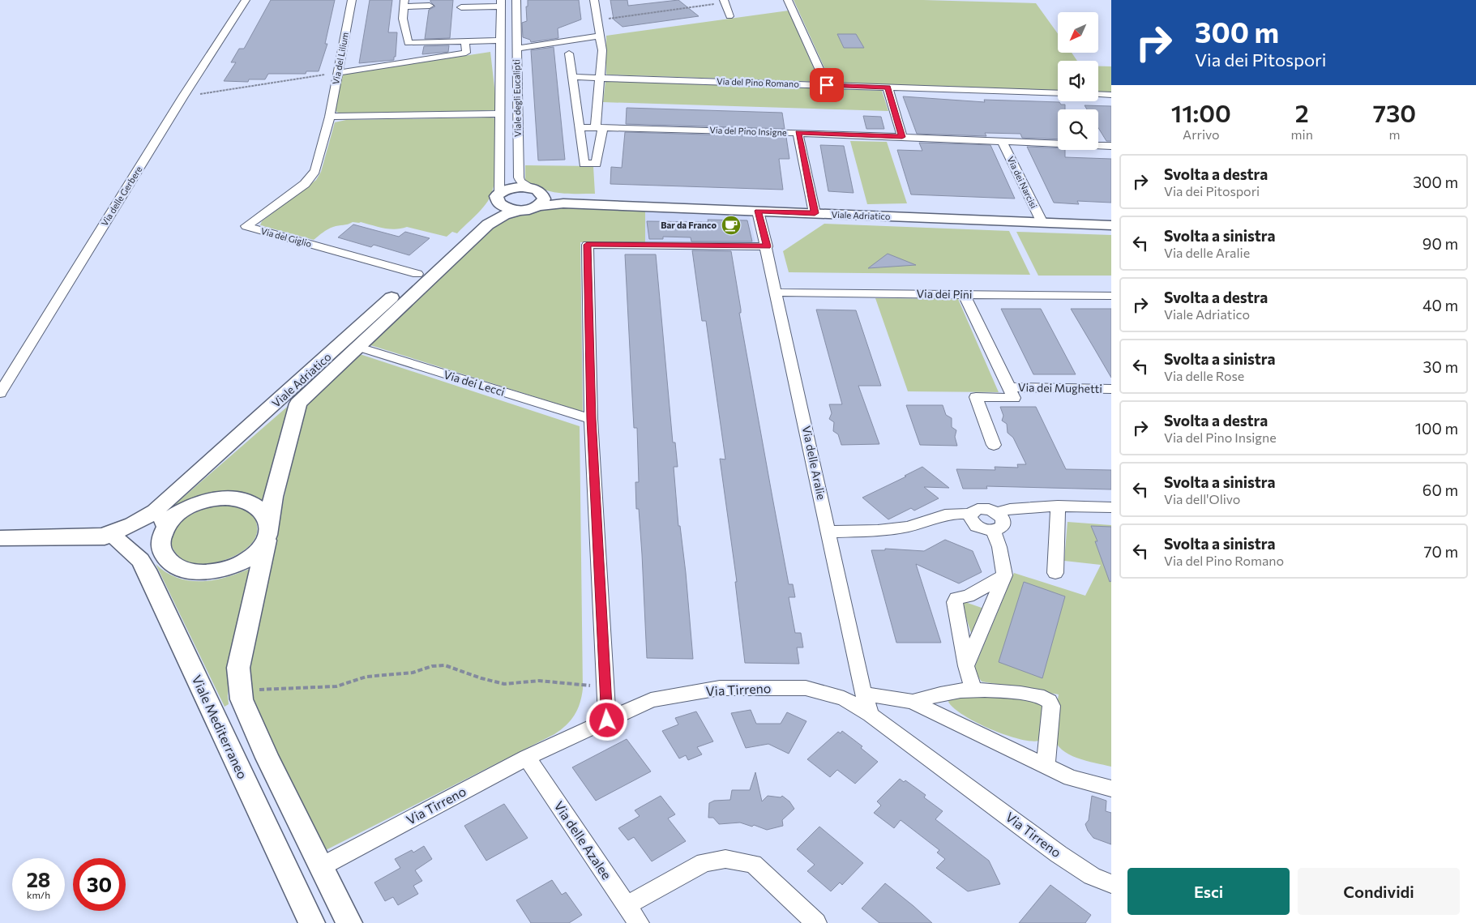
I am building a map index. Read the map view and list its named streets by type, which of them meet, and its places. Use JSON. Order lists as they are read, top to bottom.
{
  "streets": {
    "street": [
      "Via del Lilium",
      "Via del Pino Romano",
      "Viale degli Eucalipti",
      "Via del Pino Insigne",
      "Via dei Narcisi",
      "Via delle Gerbere",
      "Viale Adriatico",
      "Via del Giglio",
      "Via dei Pini",
      "Via dei Lecci",
      "Via dei Mughetti",
      "Via delle Aralie",
      "Via Tirreno",
      "Viale Mediterraneo",
      "Via delle Azalee"
    ]
  },
  "crossings": [
    ["Via del Lilium", "Via del Giglio"],
    ["Viale degli Eucalipti", "Viale Adriatico"],
    ["Via del Pino Insigne", "Via dei Narcisi"],
    ["Via dei Narcisi", "Viale Adriatico"],
    ["Viale Adriatico", "Via del Giglio"],
    ["Viale Adriatico", "Via dei Lecci"],
    ["Viale Adriatico", "Via delle Aralie"],
    ["Viale Adriatico", "Viale Mediterraneo"],
    ["Via dei Pini", "Via dei Mughetti"],
    ["Via dei Pini", "Via delle Aralie"],
    ["Via delle Aralie", "Via Tirreno"],
    ["Via Tirreno", "Via delle Azalee"]
  ],
  "places": {
    "cafe": ["Bar da Franco"]
  },
  "north": "bottom left",
  "page": {
    "turn": ["300 m", "Via dei Pitospori"],
    "eta": [
      "11:00",
      "Arrivo",
      "2",
      "min",
      "730",
      "m"
    ],
    "list": [
      {
        "name": "Svolta a destra",
        "note": "Via dei Pitospori",
        "value": "300 m"
      },
      {
        "name": "Svolta a sinistra",
        "note": "Via delle Aralie",
        "value": "90 m"
      },
      {
        "name": "Svolta a destra",
        "note": "Viale Adriatico",
        "value": "40 m"
      },
      {
        "name": "Svolta a sinistra",
        "note": "Via delle Rose",
        "value": "30 m"
      },
      {
        "name": "Svolta a destra",
        "note": "Via del Pino Insigne",
        "value": "100 m"
      },
      {
        "name": "Svolta a sinistra",
        "note": "Via dell'Olivo",
        "value": "60 m"
      },
      {
        "name": "Svolta a sinistra",
        "note": "Via del Pino Romano",
        "value": "70 m"
      }
    ],
    "speed": "28 km/h",
    "limit": "30",
    "buttons": ["Esci", "Condividi"]
  }
}
